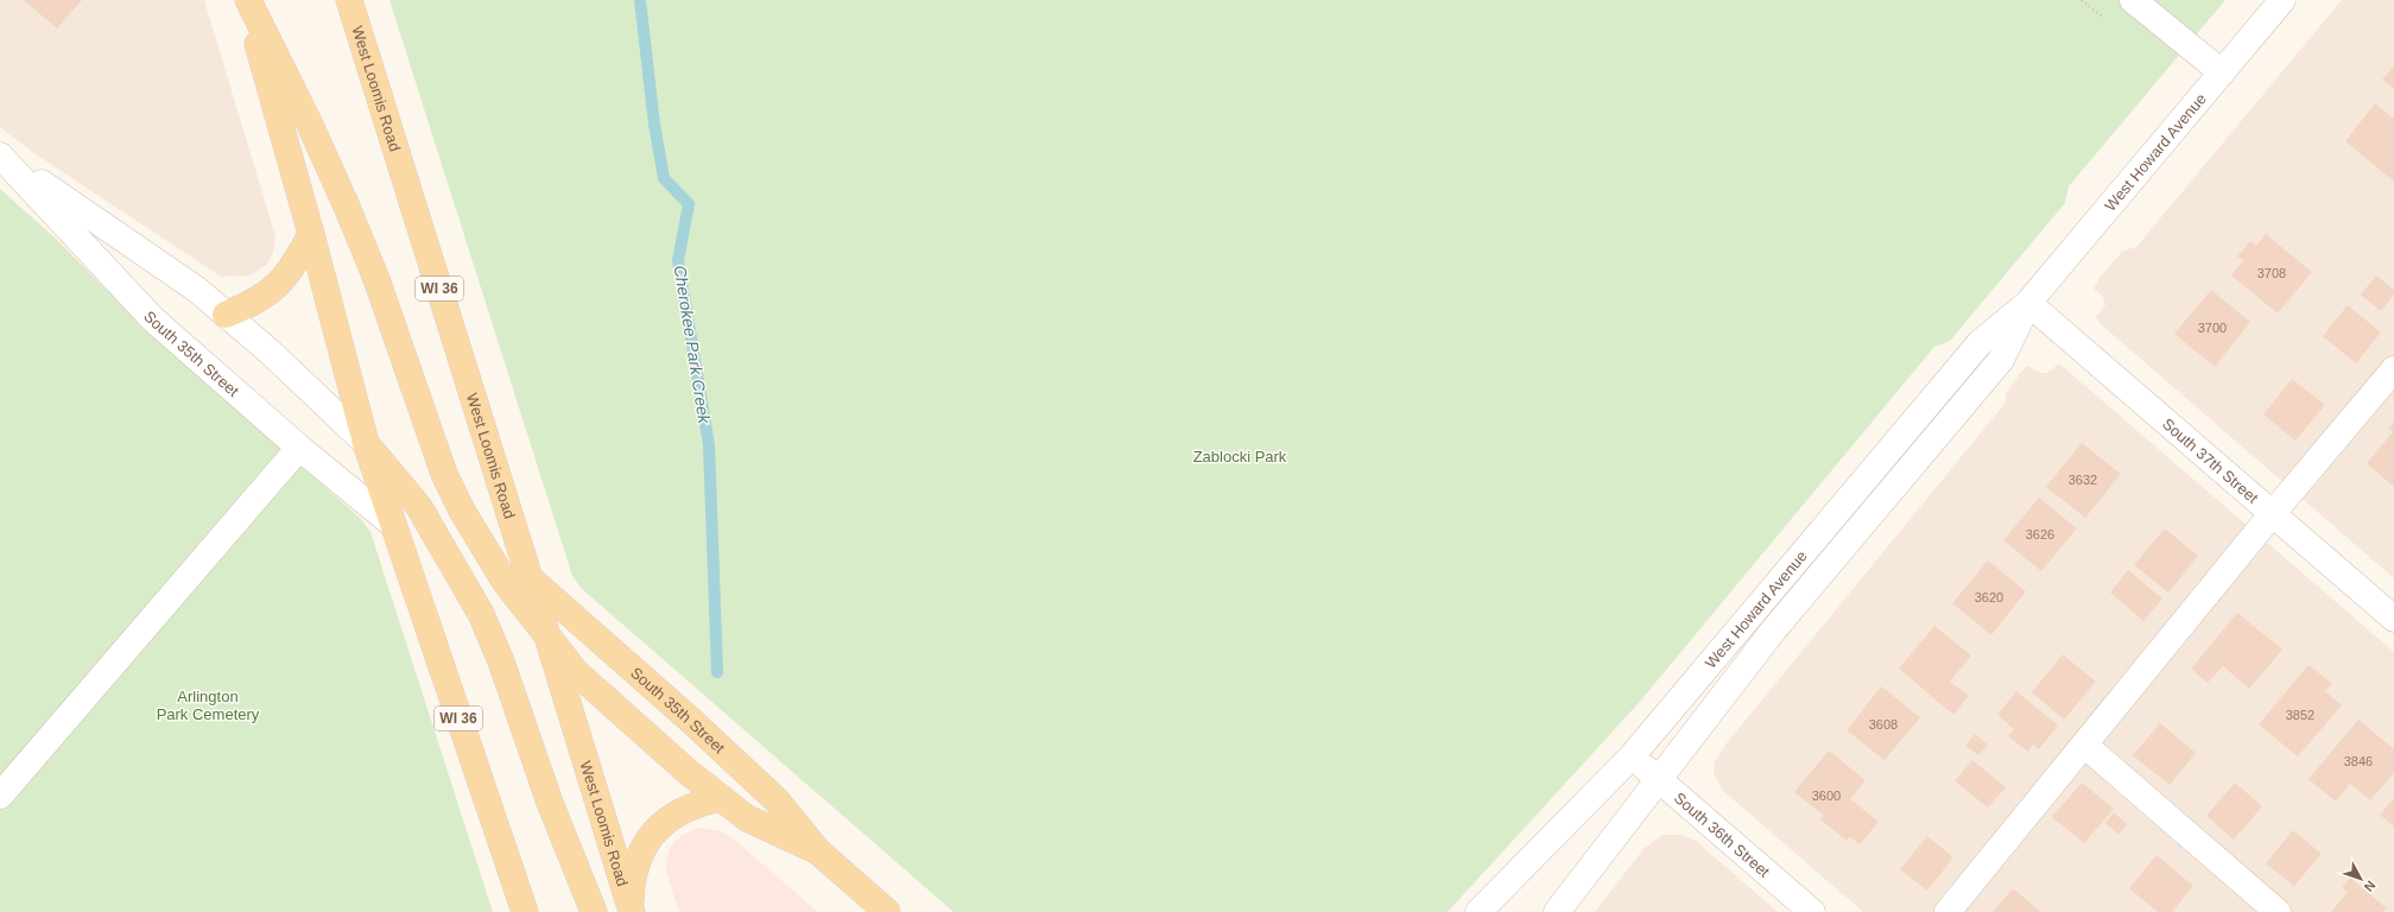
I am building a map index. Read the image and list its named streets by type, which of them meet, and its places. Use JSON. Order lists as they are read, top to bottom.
{
  "streets": {
    "main road": ["West Loomis Road", "WI 36", "South 35th Street"],
    "street": ["West Howard Avenue", "South 37th Street", "South 36th Street"]
  },
  "crossings": [
    ["West Loomis Road", "South 35th Street"],
    ["West Howard Avenue", "South 37th Street"],
    ["West Howard Avenue", "South 36th Street"],
    ["WI 36", "South 35th Street"]
  ],
  "water": ["Cherokee Park Creek"],
  "parks": ["Zablocki Park", "Arlington Park Cemetery"],
  "house_numbers": [
    "3708",
    "3700",
    "3632",
    "3626",
    "3620",
    "3852",
    "3608",
    "3846",
    "3600"
  ],
  "north": "bottom right"
}
